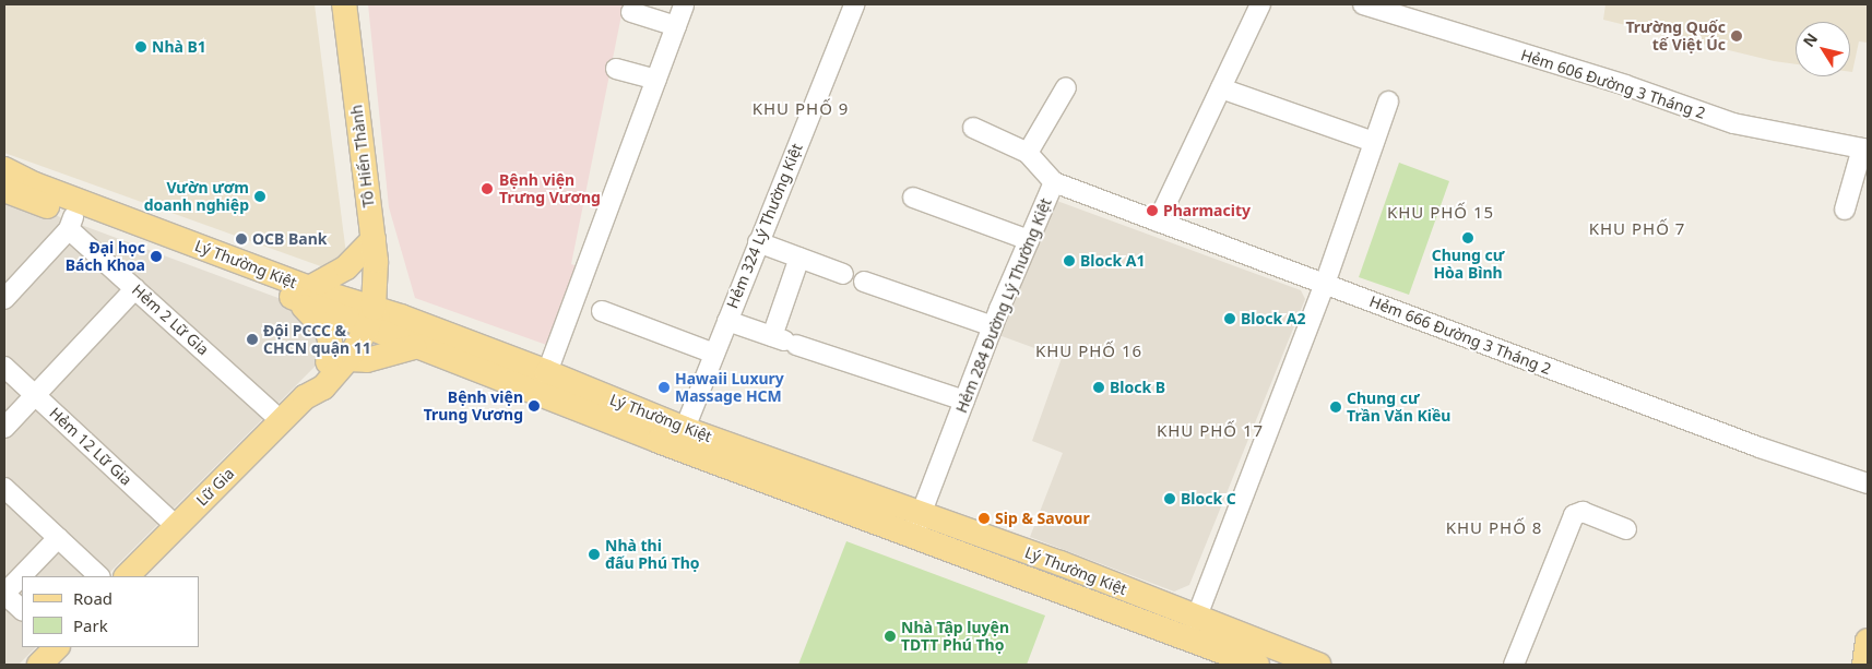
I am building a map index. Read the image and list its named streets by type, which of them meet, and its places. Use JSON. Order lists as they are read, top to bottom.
{
  "streets": {
    "main road": ["Tô Hiến Thành", "Lý Thường Kiệt", "Lữ Gia"],
    "street": [
      "Hẻm 606 Đường 3 Tháng 2",
      "Hẻm 324 Lý Thường Kiệt",
      "Hẻm 284 Đường Lý Thường Kiệt",
      "Hẻm 2 Lữ Gia",
      "Hẻm 666 Đường 3 Tháng 2",
      "Hẻm 12 Lữ Gia"
    ]
  },
  "crossings": [
    ["Tô Hiến Thành", "Lý Thường Kiệt"],
    ["Tô Hiến Thành", "Lữ Gia"],
    ["Hẻm 324 Lý Thường Kiệt", "Lý Thường Kiệt"],
    ["Lý Thường Kiệt", "Hẻm 284 Đường Lý Thường Kiệt"],
    ["Lý Thường Kiệt", "Hẻm 2 Lữ Gia"],
    ["Lý Thường Kiệt", "Lữ Gia"],
    ["Hẻm 284 Đường Lý Thường Kiệt", "Hẻm 666 Đường 3 Tháng 2"],
    ["Hẻm 2 Lữ Gia", "Lữ Gia"],
    ["Hẻm 12 Lữ Gia", "Lữ Gia"]
  ],
  "districts": [
    "KHU PHỐ 9",
    "KHU PHỐ 15",
    "KHU PHỐ 7",
    "KHU PHỐ 16",
    "KHU PHỐ 17",
    "KHU PHỐ 8"
  ],
  "places": [
    "Trường Quốc tế Việt Úc",
    "Nhà B1",
    "Bệnh viện Trưng Vương",
    "Vườn ươm doanh nghiệp",
    "Pharmacity",
    "Chung cư Hòa Bình",
    "OCB Bank",
    "Đại học Bách Khoa",
    "Block A1",
    "Block A2",
    "Đội PCCC & CHCN quận 11",
    "Hawaii Luxury Massage HCM",
    "Block B",
    "Bệnh viện Trung Vương",
    "Chung cư Trần Văn Kiều",
    "Block C",
    "Sip & Savour",
    "Nhà thi đấu Phú Thọ",
    "Nhà Tập luyện TDTT Phú Thọ"
  ],
  "legend": ["Road", "Park"],
  "north": "top left"
}
